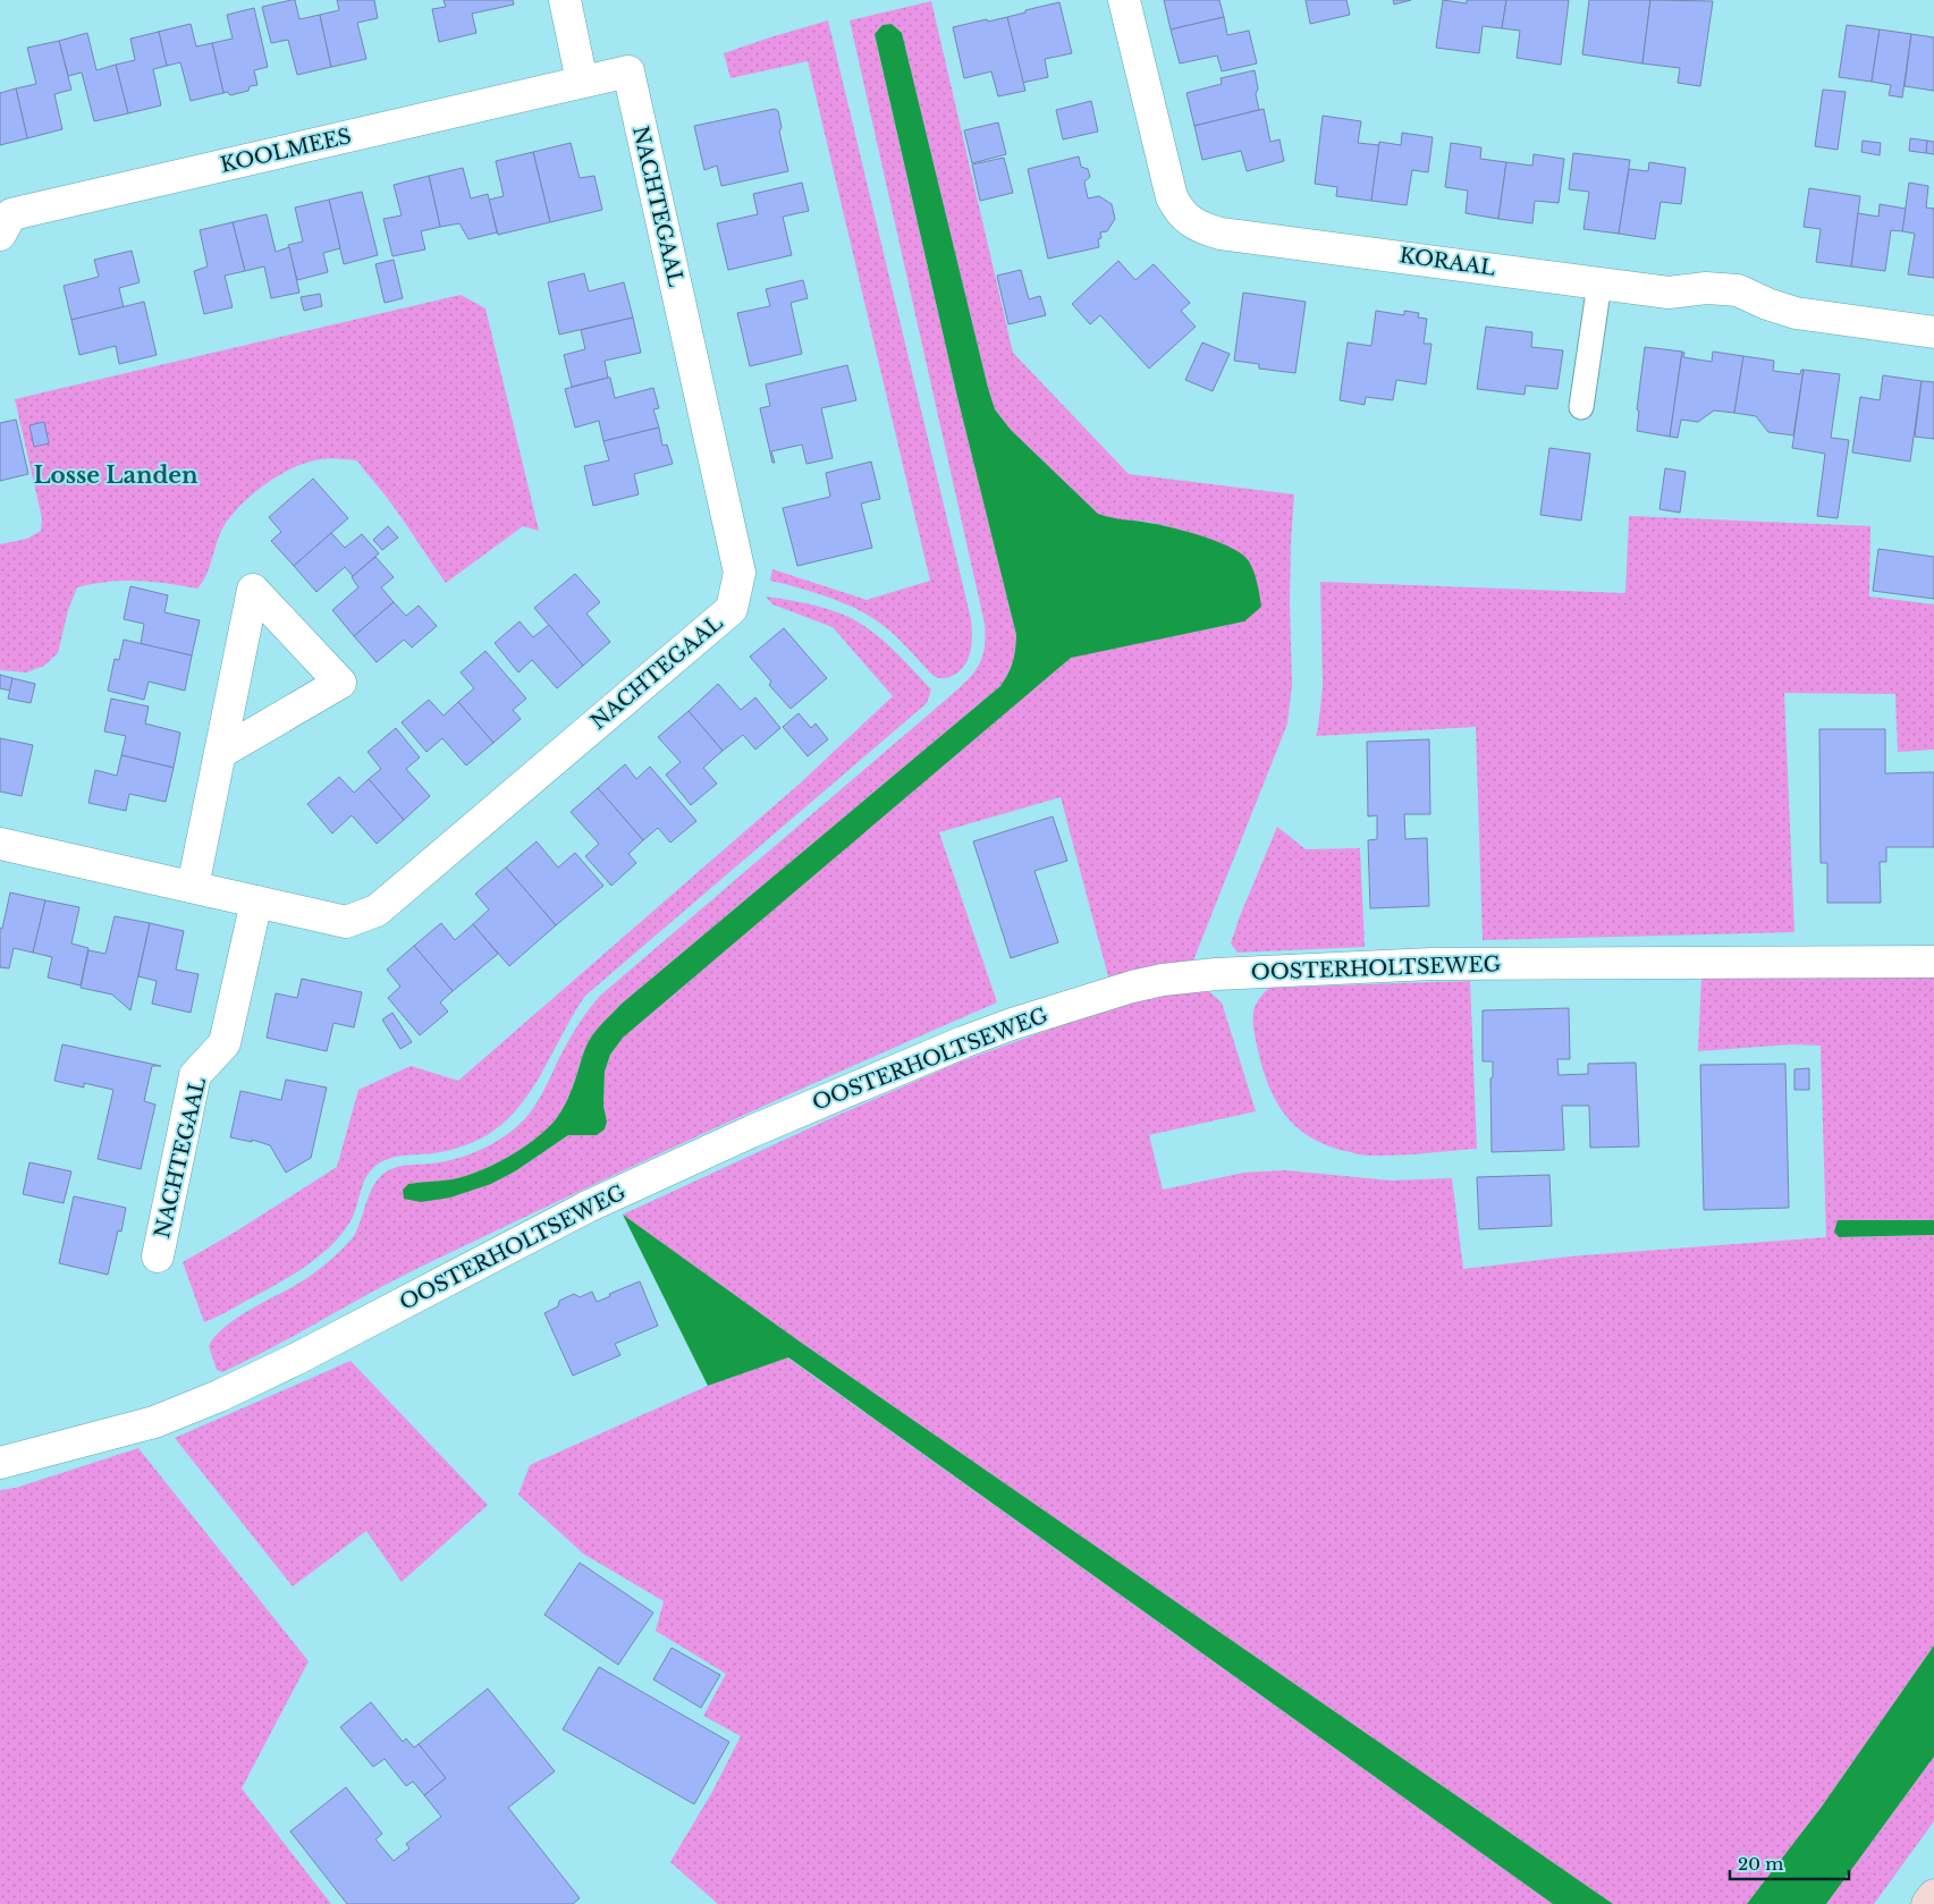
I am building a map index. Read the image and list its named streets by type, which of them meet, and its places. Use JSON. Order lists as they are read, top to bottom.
{
  "streets": {
    "street": [
      "KOOLMEES",
      "NACHTEGAAL",
      "KORAAL",
      "OOSTERHOLTSEWEG"
    ]
  },
  "crossings": [
    ["KOOLMEES", "NACHTEGAAL"]
  ],
  "districts": ["Losse Landen"],
  "scale_bar": "20 m"
}
